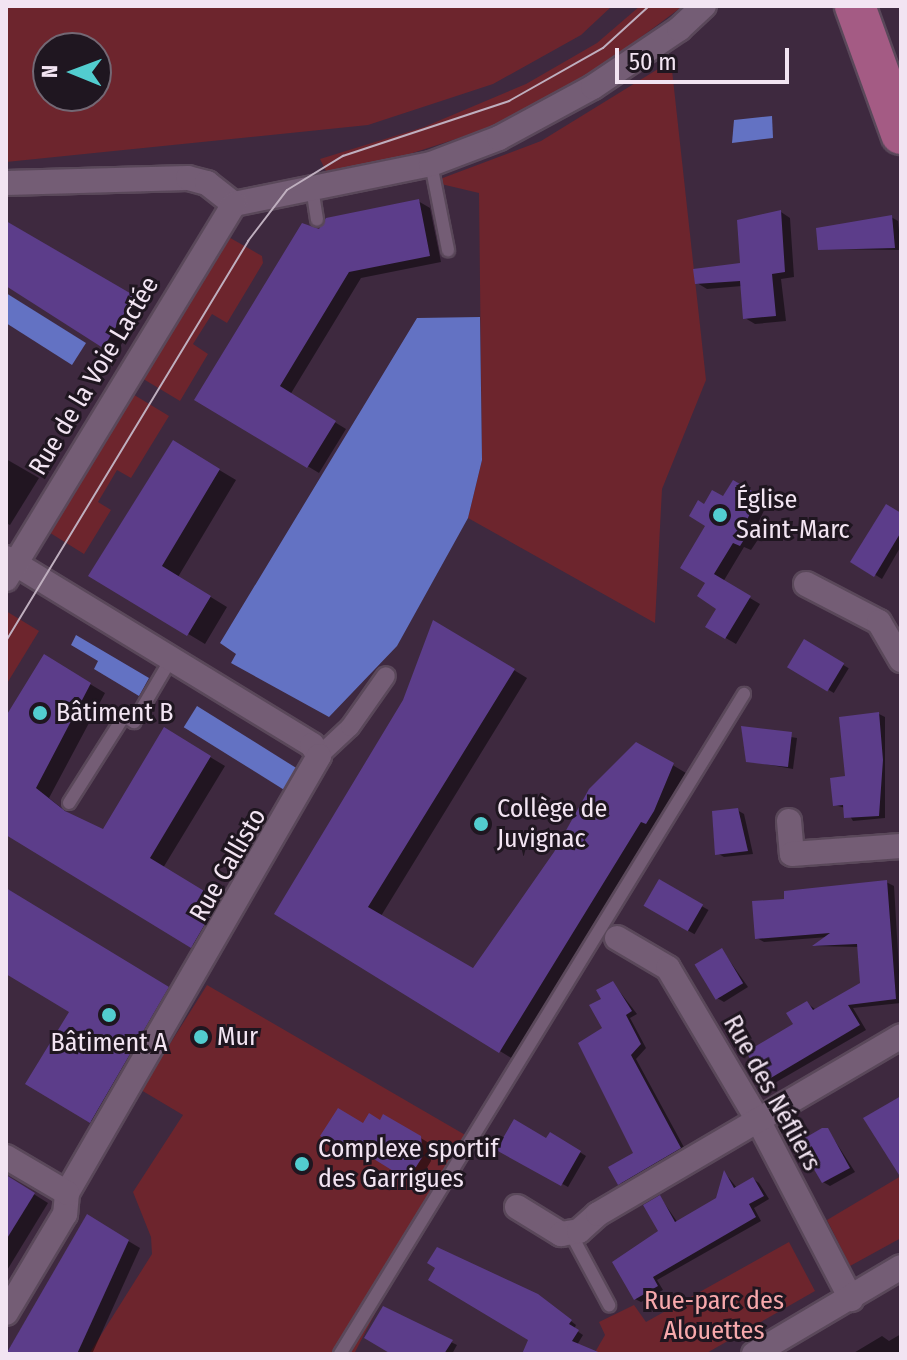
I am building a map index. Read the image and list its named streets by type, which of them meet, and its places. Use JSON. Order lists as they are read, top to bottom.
{
  "streets": {
    "street": ["Rue de la Voie Lactée", "Rue Callisto", "Rue des Néfliers"]
  },
  "parks": ["Rue-parc des Alouettes"],
  "places": [
    "Église Saint-Marc",
    "Bâtiment B",
    "Collège de Juvignac",
    "Bâtiment A",
    "Mur",
    "Complexe sportif des Garrigues"
  ],
  "scale_bar": "50 m",
  "north": "left"
}
